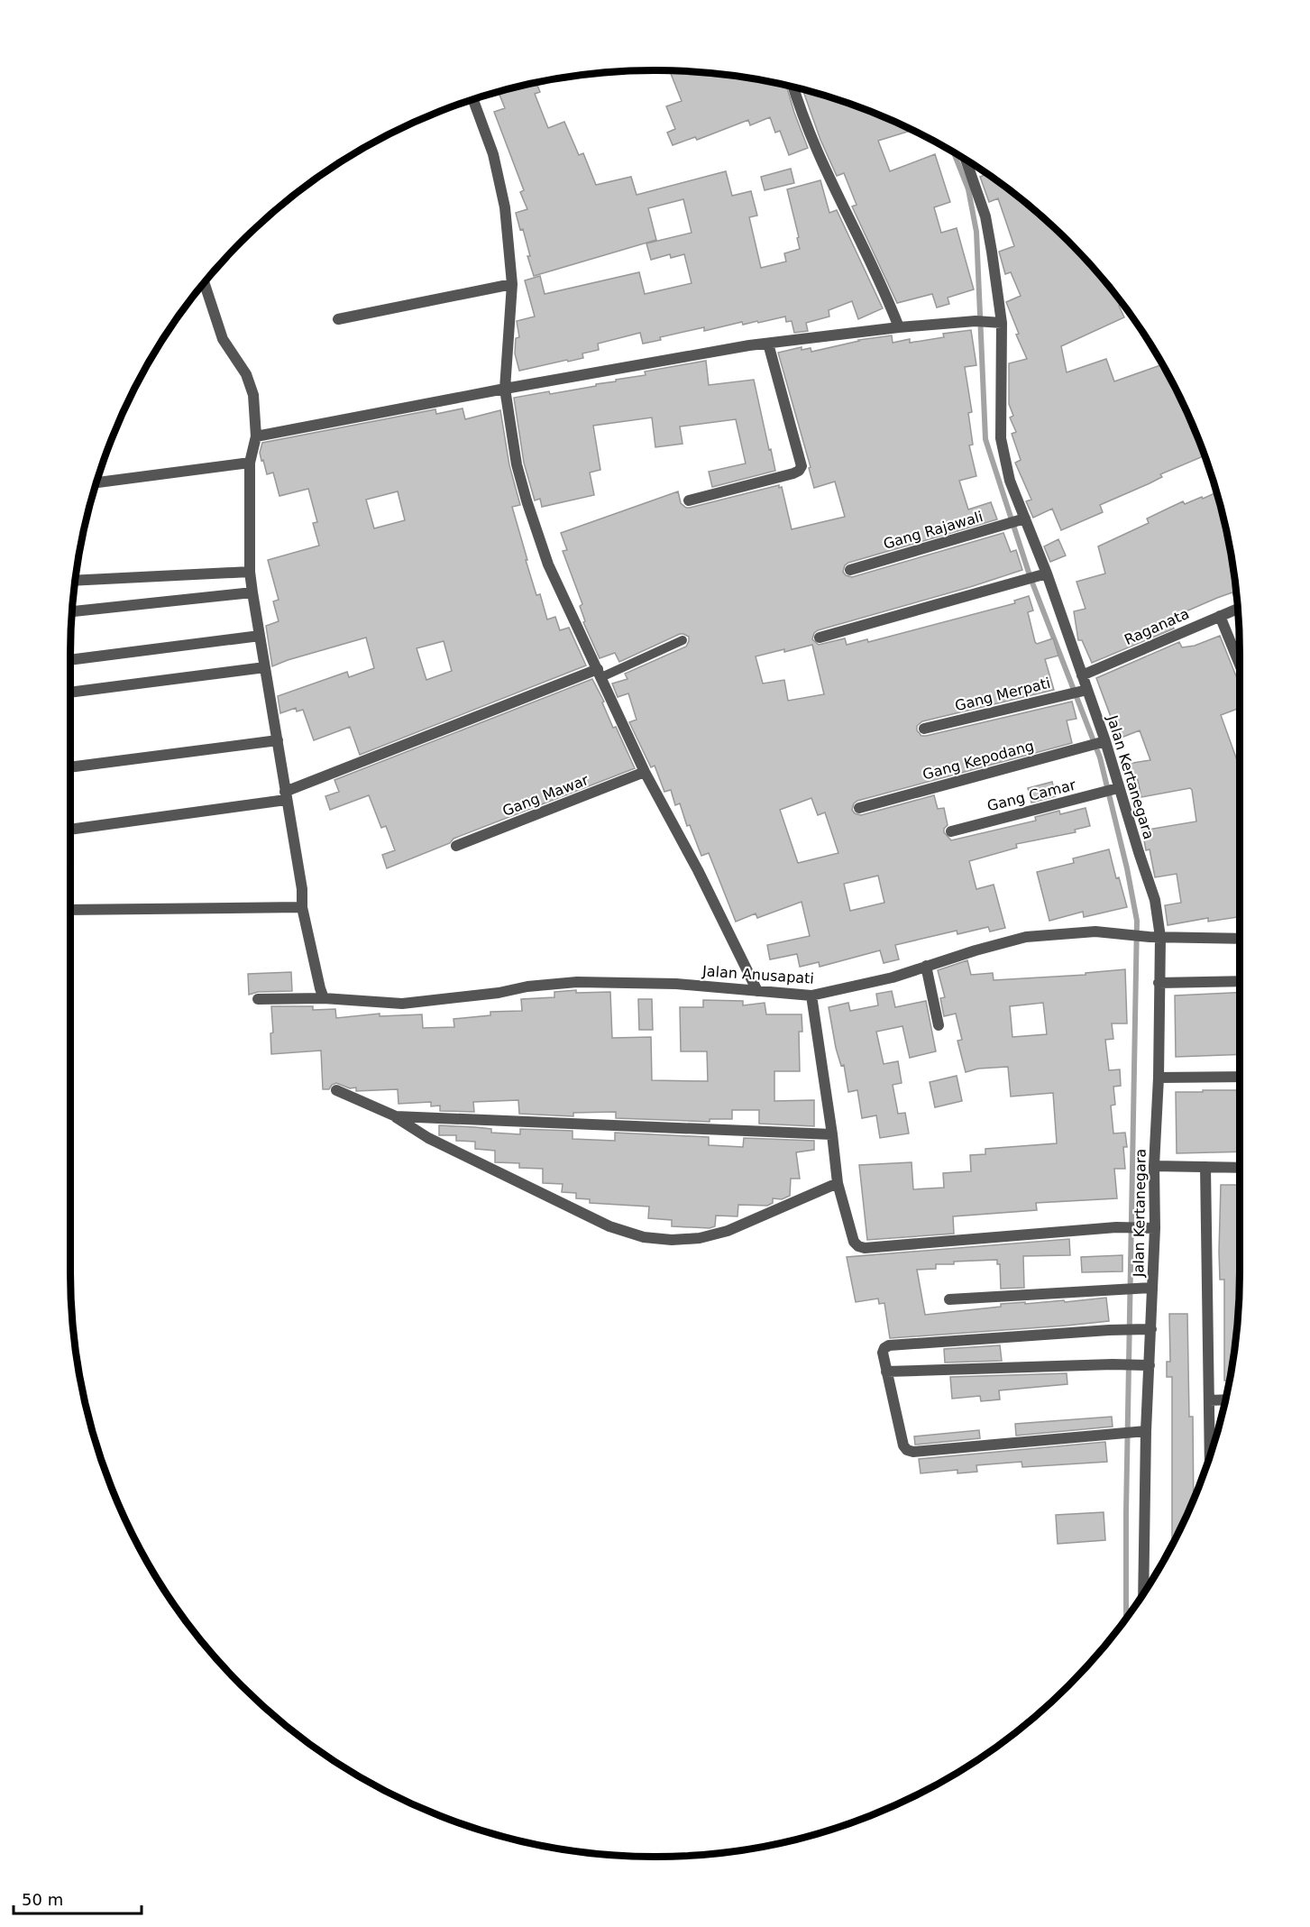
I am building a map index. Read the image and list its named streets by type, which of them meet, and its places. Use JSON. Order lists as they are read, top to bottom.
{
  "streets": {
    "street": [
      "Gang Rajawali",
      "Raganata",
      "Gang Merpati",
      "Gang Kepodang",
      "Jalan Kertanegara",
      "Gang Mawar",
      "Gang Camar",
      "Jalan Anusapati"
    ]
  },
  "crossings": [
    ["Gang Rajawali", "Jalan Kertanegara"],
    ["Raganata", "Jalan Kertanegara"],
    ["Gang Merpati", "Jalan Kertanegara"],
    ["Gang Kepodang", "Jalan Kertanegara"],
    ["Jalan Kertanegara", "Gang Camar"],
    ["Jalan Kertanegara", "Jalan Anusapati"]
  ],
  "scale_bar": "50 m"
}
